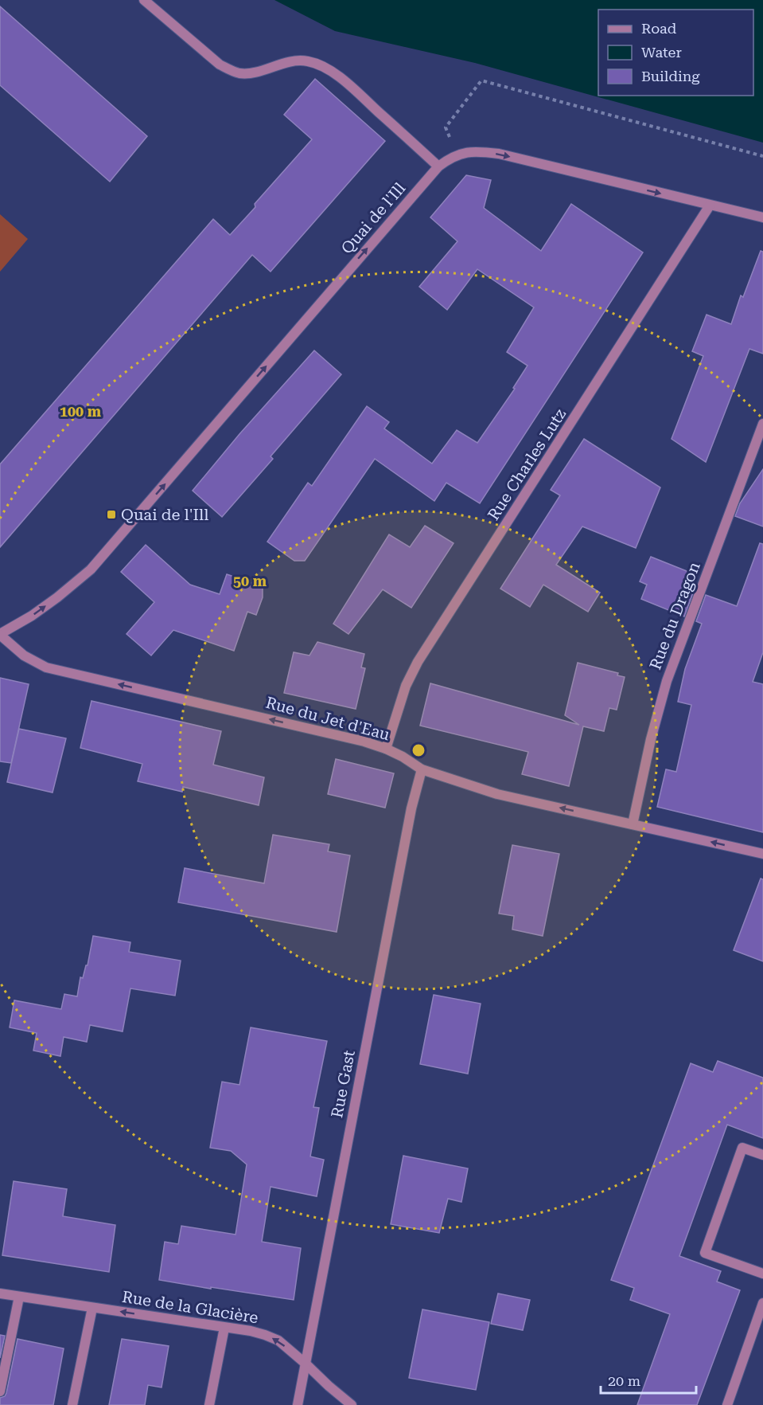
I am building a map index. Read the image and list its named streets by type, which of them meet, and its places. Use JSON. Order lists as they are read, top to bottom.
{
  "streets": {
    "street": [
      "Quai de l'Ill",
      "Rue Charles Lutz",
      "Rue du Dragon",
      "Rue du Jet d'Eau",
      "Rue Gast",
      "Rue de la Glacière"
    ]
  },
  "crossings": [
    ["Quai de l'Ill", "Rue Charles Lutz"],
    ["Quai de l'Ill", "Rue du Jet d'Eau"],
    ["Rue Charles Lutz", "Rue du Jet d'Eau"],
    ["Rue du Dragon", "Rue du Jet d'Eau"],
    ["Rue du Jet d'Eau", "Rue Gast"],
    ["Rue Gast", "Rue de la Glacière"]
  ],
  "one_way": ["Quai de l'Ill", "Rue du Jet d'Eau", "Rue de la Glacière"],
  "places": {
    "transit": ["Quai de l'Ill"]
  },
  "legend": ["Road", "Water", "Building"],
  "scale_bar": "20 m",
  "rings": ["100 m", "50 m"]
}
